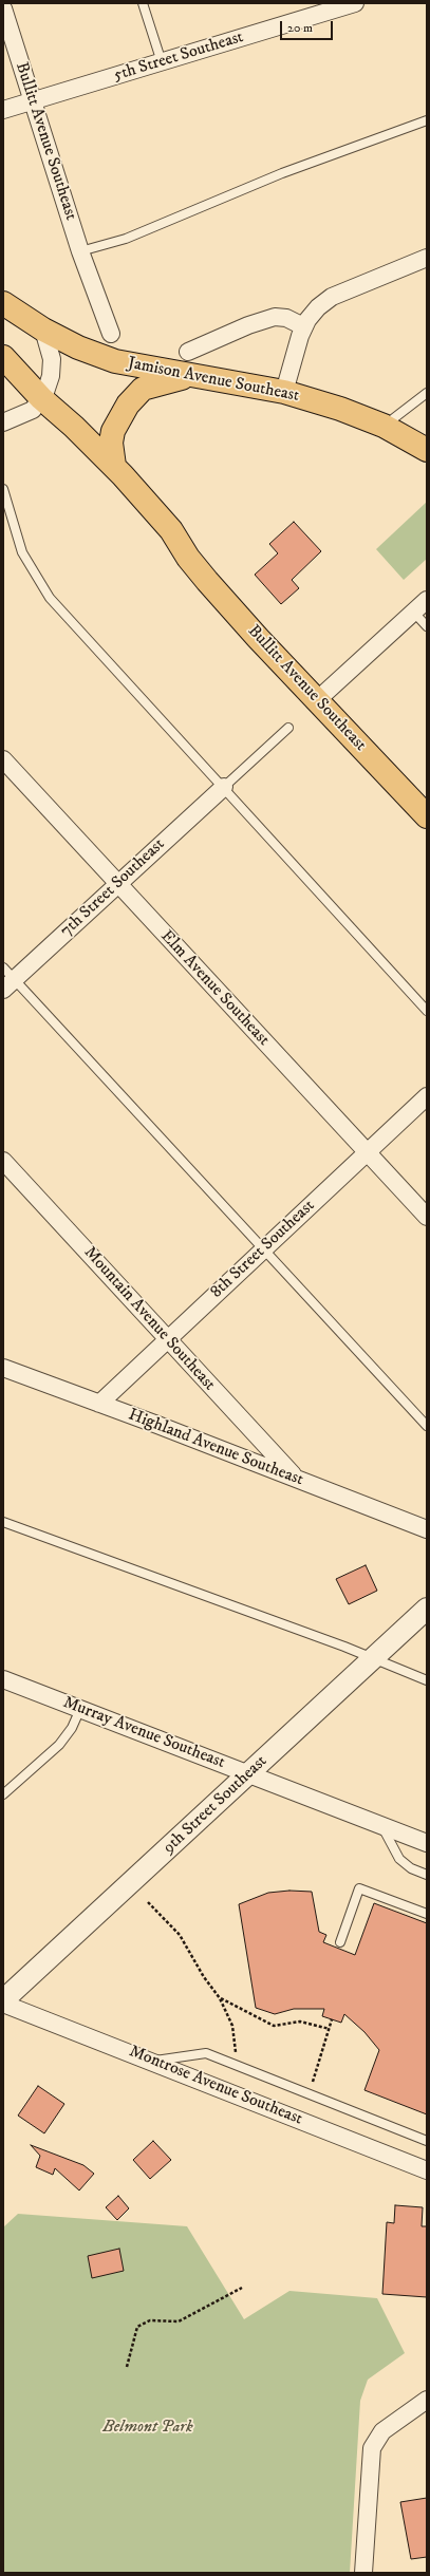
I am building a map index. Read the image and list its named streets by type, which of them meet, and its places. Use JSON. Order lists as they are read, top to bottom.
{
  "streets": {
    "main road": ["Bullitt Avenue Southeast", "Jamison Avenue Southeast"],
    "street": [
      "5th Street Southeast",
      "7th Street Southeast",
      "Elm Avenue Southeast",
      "8th Street Southeast",
      "Mountain Avenue Southeast",
      "Highland Avenue Southeast",
      "Murray Avenue Southeast",
      "9th Street Southeast",
      "Montrose Avenue Southeast"
    ]
  },
  "crossings": [
    ["5th Street Southeast", "Bullitt Avenue Southeast"],
    ["7th Street Southeast", "Elm Avenue Southeast"],
    ["Elm Avenue Southeast", "8th Street Southeast"],
    ["8th Street Southeast", "Mountain Avenue Southeast"],
    ["8th Street Southeast", "Highland Avenue Southeast"],
    ["Mountain Avenue Southeast", "Highland Avenue Southeast"],
    ["Murray Avenue Southeast", "9th Street Southeast"],
    ["9th Street Southeast", "Montrose Avenue Southeast"]
  ],
  "parks": ["Belmont Park"],
  "scale_bar": "20 m"
}
